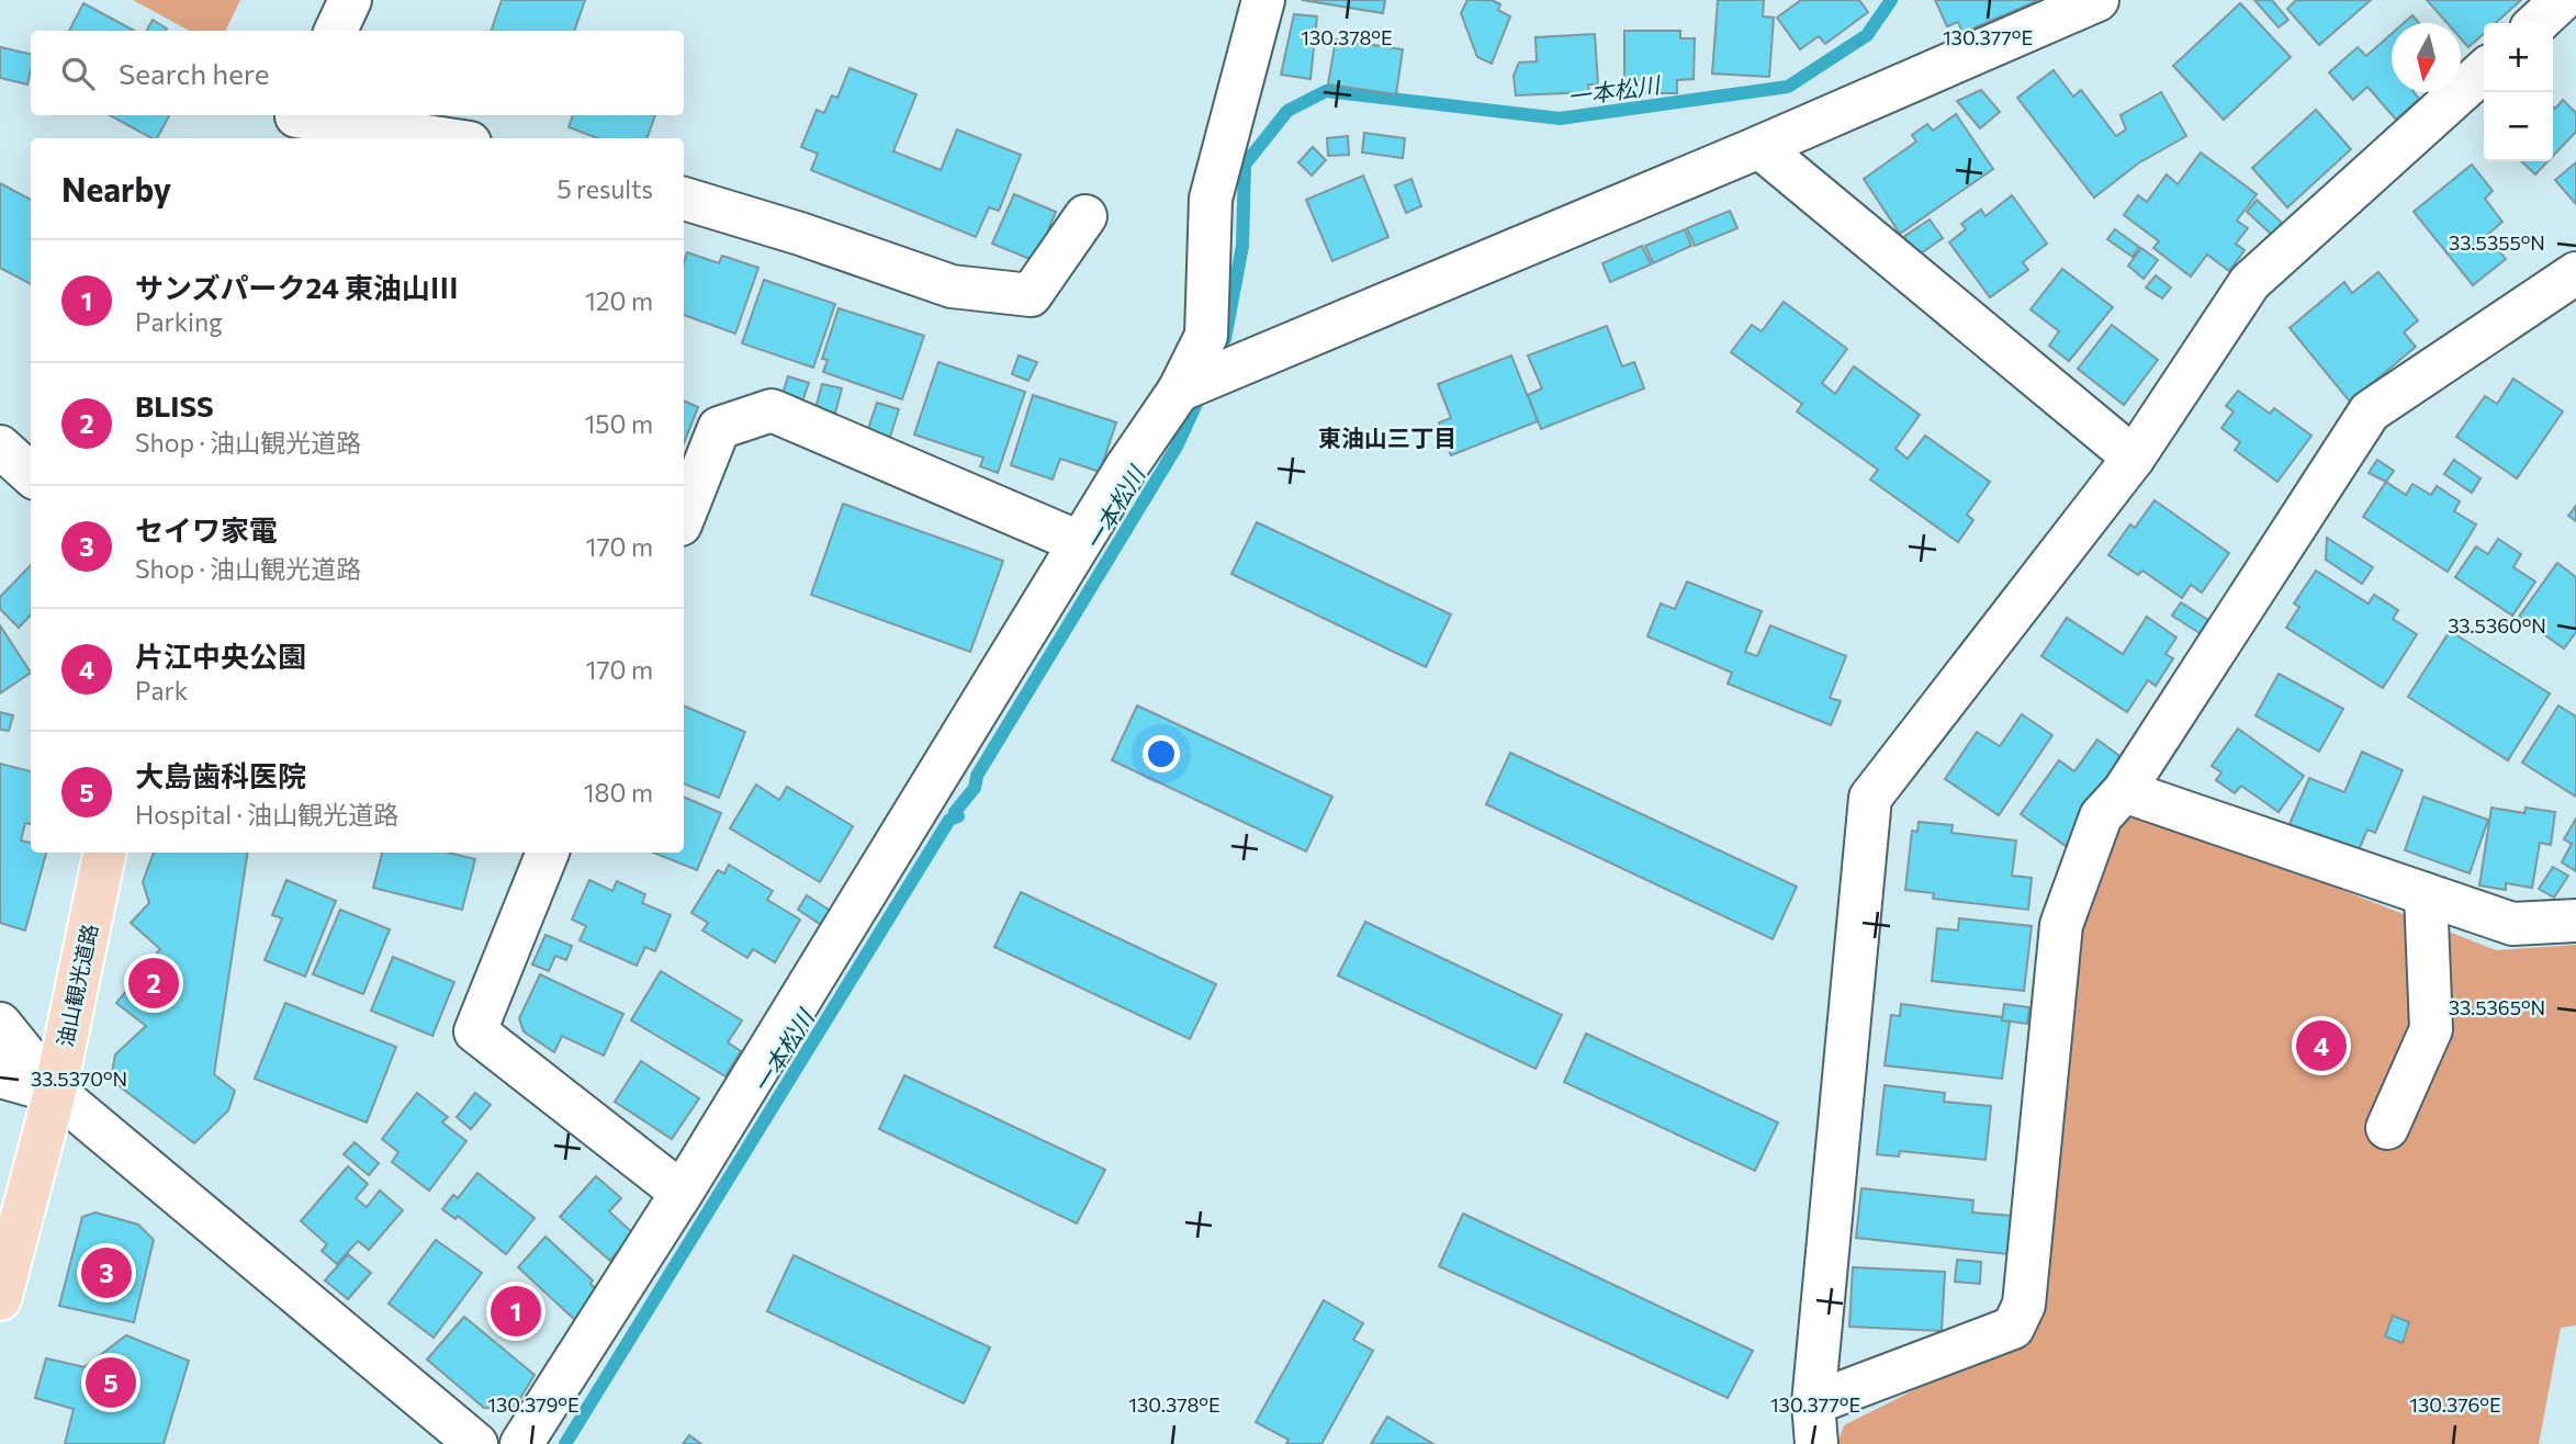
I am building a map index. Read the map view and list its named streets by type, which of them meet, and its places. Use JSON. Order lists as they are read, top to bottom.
{
  "streets": {
    "main road": ["油山観光道路"]
  },
  "districts": ["東油山三丁目"],
  "water": ["一本松川"],
  "north": "bottom",
  "page": {
    "map_buttons": ["+", "−"],
    "search": "Search here",
    "heading": ["Nearby", "5 results"],
    "list": [
      {
        "mark": "1",
        "name": "サンズパーク24 東油山Ⅲ",
        "note": "Parking",
        "value": "120 m"
      },
      {
        "mark": "2",
        "name": "BLISS",
        "note": "Shop · 油山観光道路",
        "value": "150 m"
      },
      {
        "mark": "3",
        "name": "セイワ家電",
        "note": "Shop · 油山観光道路",
        "value": "170 m"
      },
      {
        "mark": "4",
        "name": "片江中央公園",
        "note": "Park",
        "value": "170 m"
      },
      {
        "mark": "5",
        "name": "大島歯科医院",
        "note": "Hospital · 油山観光道路",
        "value": "180 m"
      }
    ],
    "pins": [
      "2",
      "4",
      "3",
      "1",
      "5"
    ]
  },
  "coordinates": [
    "130.378°E",
    "130.377°E",
    "33.5355°N",
    "33.5360°N",
    "33.5365°N",
    "33.5370°N",
    "130.379°E",
    "130.376°E"
  ]
}
